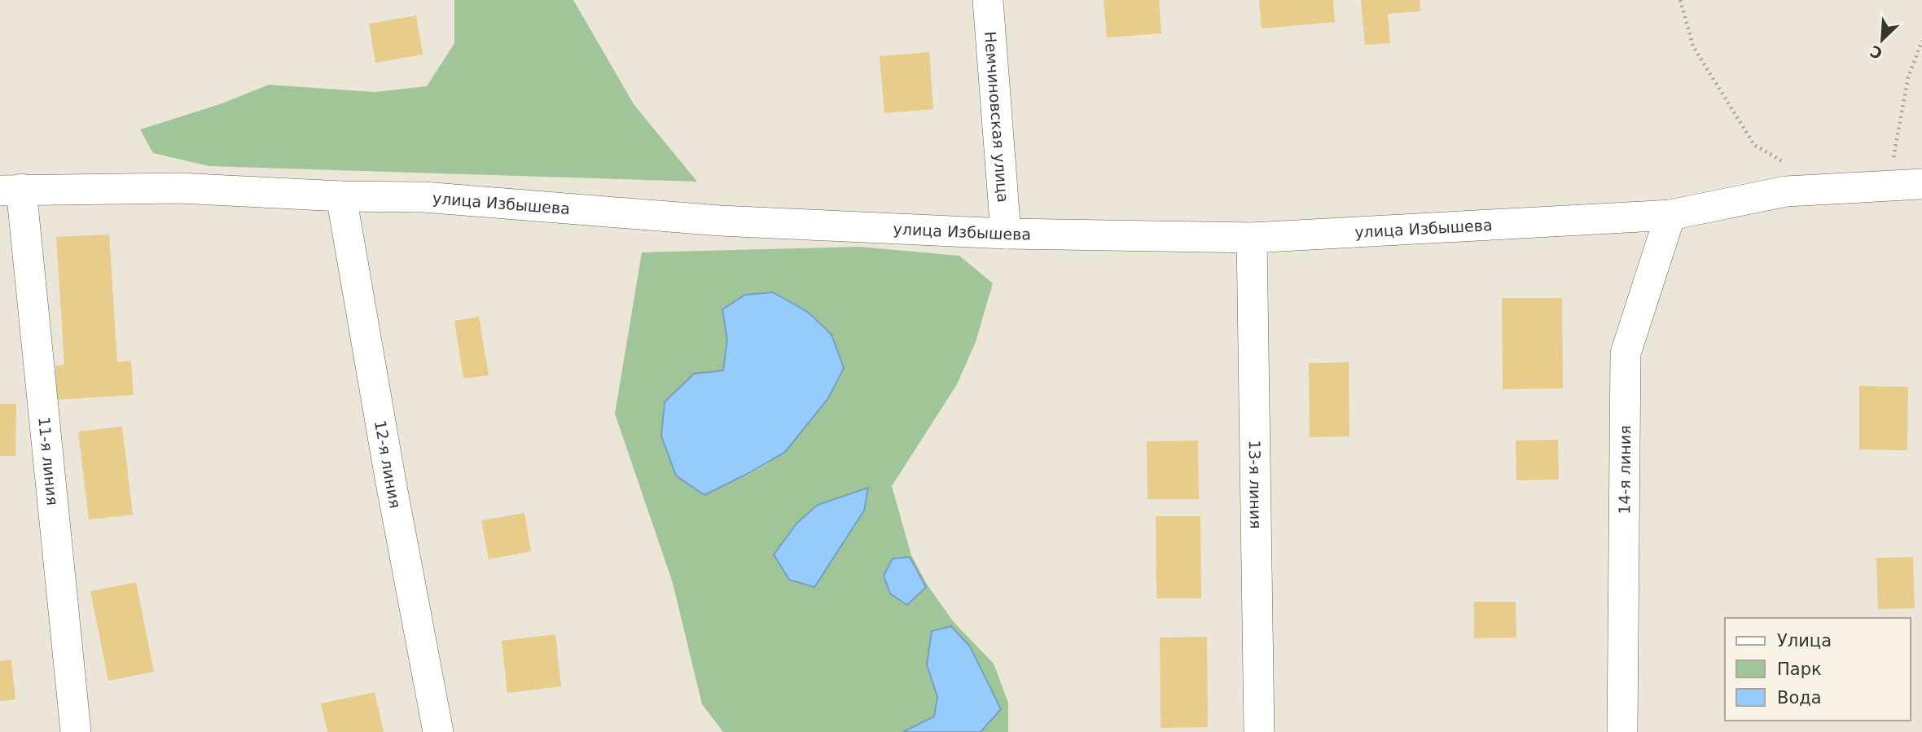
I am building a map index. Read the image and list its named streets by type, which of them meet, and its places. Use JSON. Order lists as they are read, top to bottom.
{
  "streets": {
    "street": [
      "Немчиновская улица",
      "улица Избышева",
      "11-я линия",
      "12-я линия",
      "14-я линия",
      "13-я линия"
    ]
  },
  "crossings": [
    ["Немчиновская улица", "улица Избышева"],
    ["улица Избышева", "11-я линия"],
    ["улица Избышева", "12-я линия"],
    ["улица Избышева", "14-я линия"],
    ["улица Избышева", "13-я линия"]
  ],
  "legend": ["Улица", "Парк", "Вода"],
  "north": "bottom left"
}
